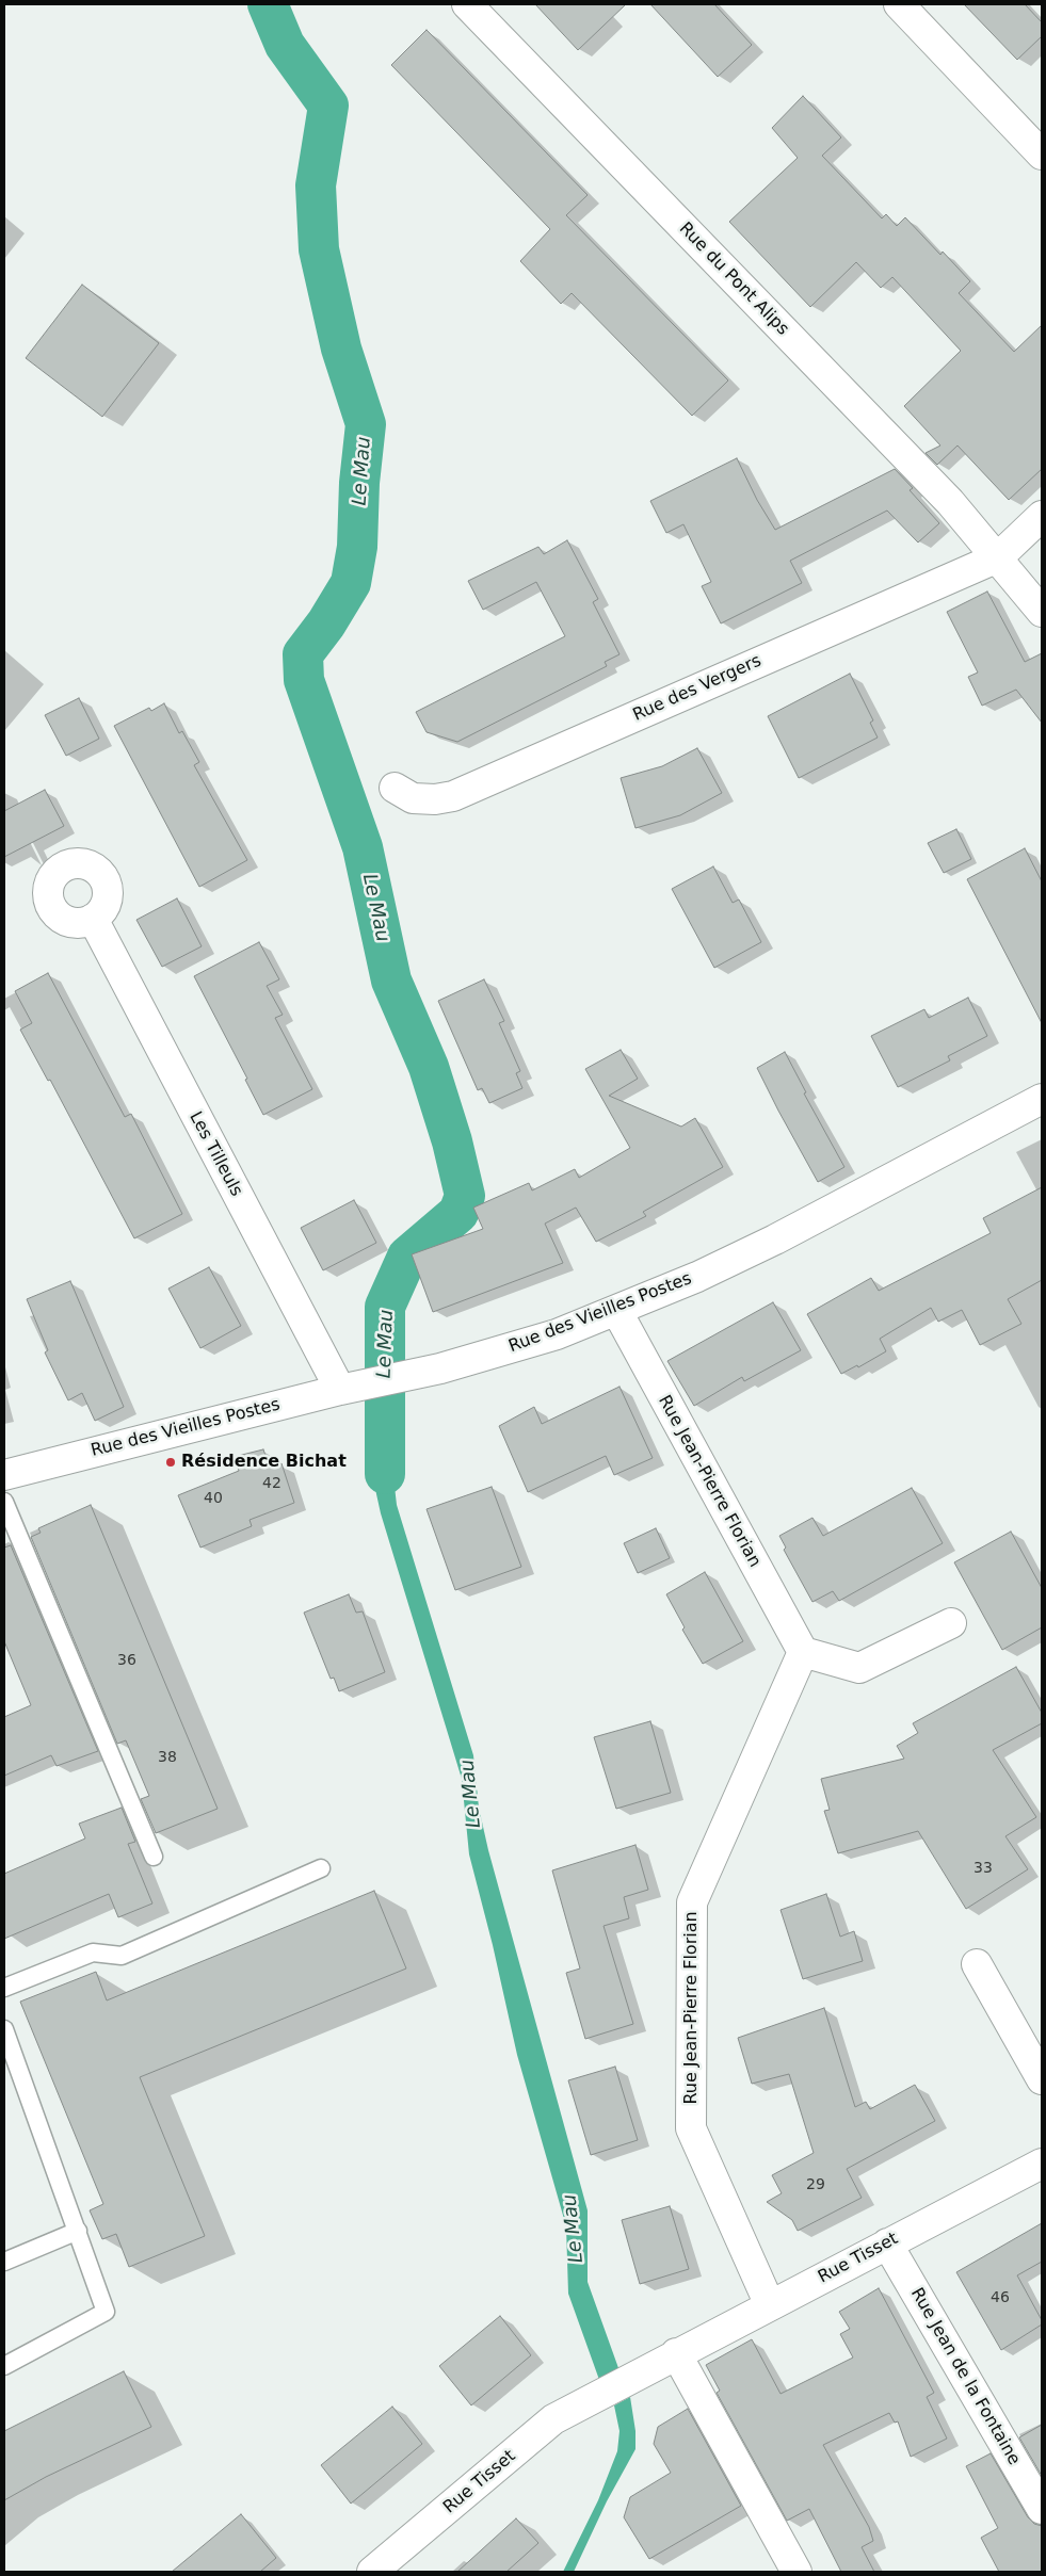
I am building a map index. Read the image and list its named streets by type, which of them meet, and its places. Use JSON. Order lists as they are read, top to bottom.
{
  "streets": {
    "street": [
      "Rue du Pont Alips",
      "Rue des Vergers",
      "Les Tilleuls",
      "Rue des Vieilles Postes",
      "Rue Jean-Pierre Florian",
      "Rue Tisset",
      "Rue Jean de la Fontaine"
    ]
  },
  "crossings": [
    ["Rue du Pont Alips", "Rue des Vergers"],
    ["Les Tilleuls", "Rue des Vieilles Postes"],
    ["Rue des Vieilles Postes", "Rue Jean-Pierre Florian"],
    ["Rue Jean-Pierre Florian", "Rue Tisset"],
    ["Rue Tisset", "Rue Jean de la Fontaine"]
  ],
  "water": ["Le Mau"],
  "places": ["Résidence Bichat"],
  "house_numbers": [
    "42",
    "40",
    "36",
    "38",
    "33",
    "29",
    "46"
  ]
}
